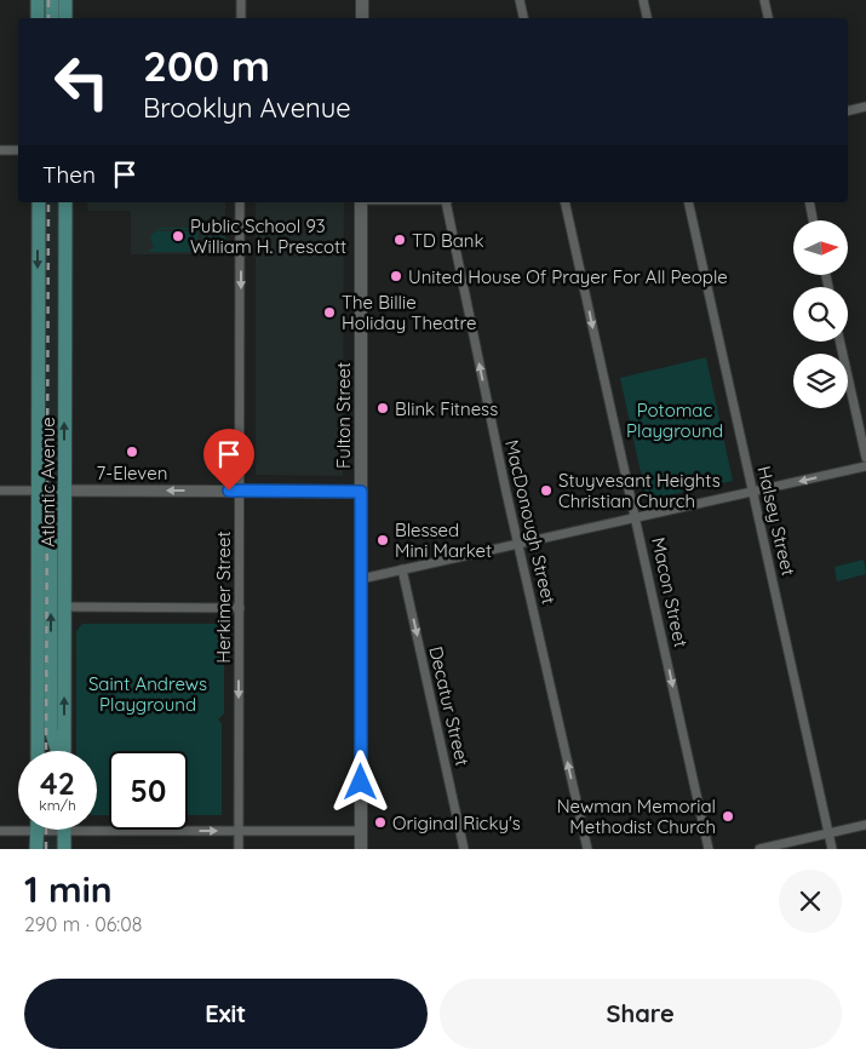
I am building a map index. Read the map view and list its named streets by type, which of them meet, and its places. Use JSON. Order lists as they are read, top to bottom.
{
  "streets": {
    "main road": ["Fulton Street", "Atlantic Avenue"],
    "street": [
      "Halsey Street",
      "MacDonough Street",
      "Macon Street",
      "Herkimer Street",
      "Decatur Street"
    ]
  },
  "one_way": [
    "MacDonough Street",
    "Macon Street",
    "Herkimer Street",
    "Decatur Street"
  ],
  "parks": ["Potomac Playground", "Saint Andrews Playground"],
  "places": [
    "Public School 93 William H. Prescott",
    "TD Bank",
    "United House Of Prayer For All People",
    "The Billie Holiday Theatre",
    "Blink Fitness",
    "7-Eleven",
    "Stuyvesant Heights Christian Church",
    "Blessed Mini Market",
    "Newman Memorial Methodist Church",
    "Original Ricky's"
  ],
  "north": "right",
  "page": {
    "turn": ["200 m", "Brooklyn Avenue"],
    "then": "Then",
    "speed": "42 km/h",
    "limit": "50",
    "heading": ["1 min", "290 m · 06:08"],
    "buttons": ["Exit", "Share"]
  }
}
